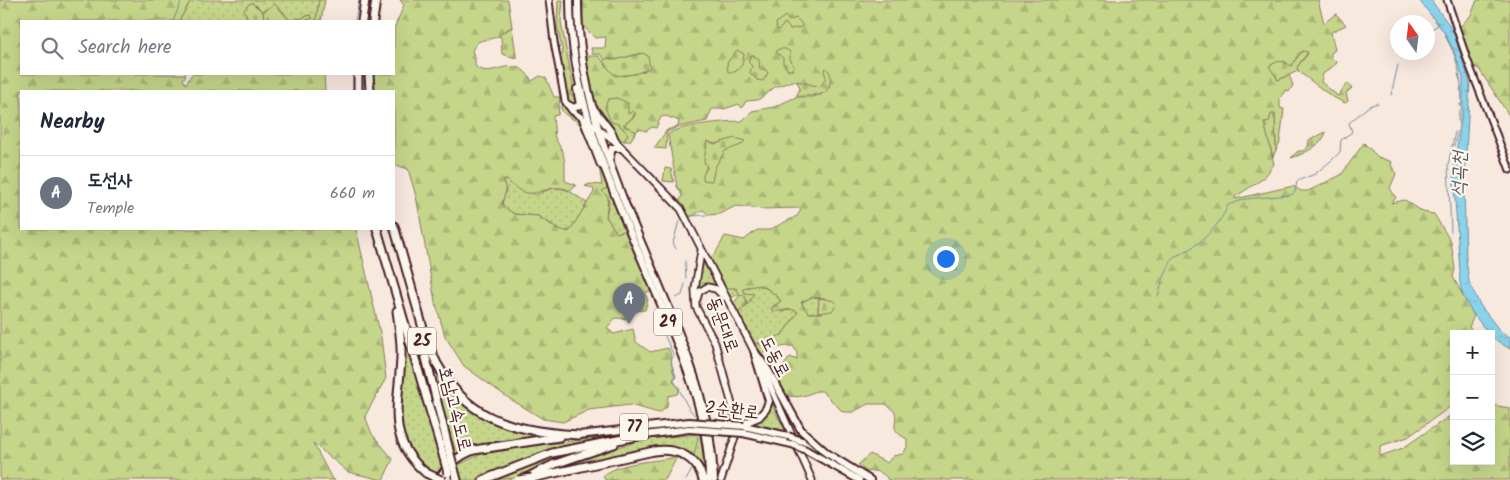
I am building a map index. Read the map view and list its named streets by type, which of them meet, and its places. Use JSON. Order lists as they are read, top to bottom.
{
  "streets": {
    "highway": ["25", "호남고속도로"],
    "main road": [
      "29",
      "동문대로",
      "도동로",
      "2순환로",
      "77"
    ]
  },
  "crossings": [
    ["동문대로", "도동로"]
  ],
  "water": ["석곡천"],
  "north": "top",
  "page": {
    "search": "Search here",
    "heading": "Nearby",
    "list": [
      {
        "mark": "A",
        "name": "도선사",
        "note": "Temple",
        "value": "660 m"
      }
    ],
    "pins": "A",
    "map_buttons": ["+", "−"]
  }
}
